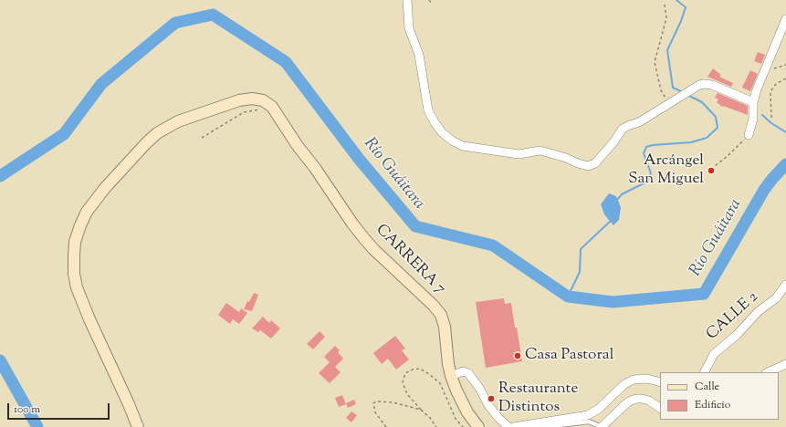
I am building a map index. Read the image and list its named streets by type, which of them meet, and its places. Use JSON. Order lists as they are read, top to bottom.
{
  "streets": {
    "street": ["CARRERA 7", "CALLE 2"]
  },
  "water": ["Río Guáitara"],
  "places": ["Arcángel San Miguel", "Casa Pastoral", "Restaurante Distintos"],
  "legend": ["Calle", "Edificio"],
  "scale_bar": "100 m"
}
